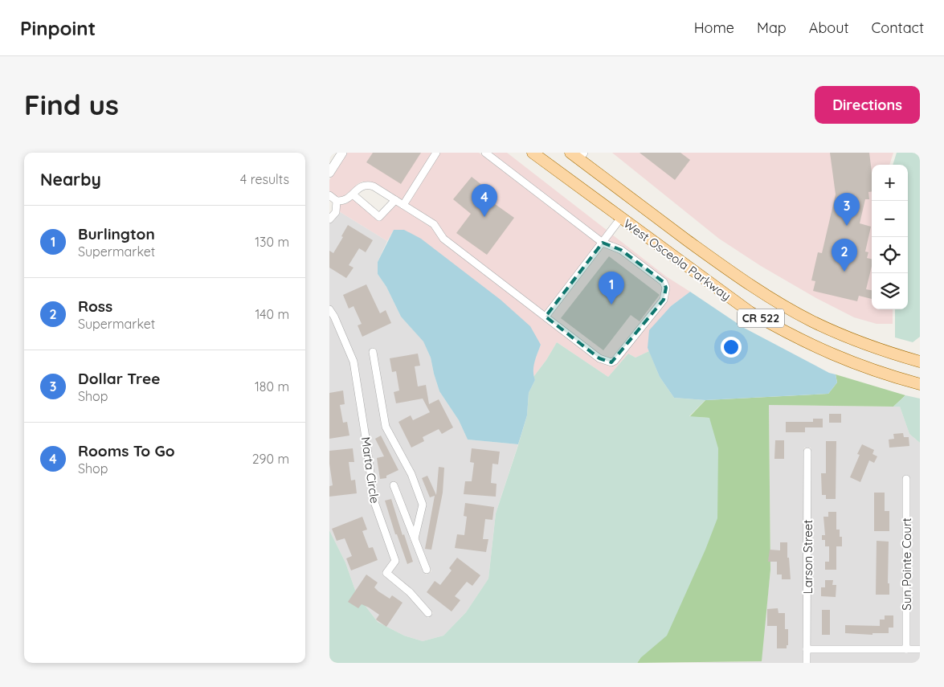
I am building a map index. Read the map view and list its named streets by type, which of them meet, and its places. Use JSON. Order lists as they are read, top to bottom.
{
  "streets": {
    "main road": ["West Osceola Parkway", "CR 522"],
    "street": ["Marta Circle", "Larson Street", "Sun Pointe Court"]
  },
  "page": {
    "header": "Pinpoint",
    "nav": [
      "Home",
      "Map",
      "About",
      "Contact"
    ],
    "buttons": "Directions",
    "title": "Find us",
    "heading": ["Nearby", "4 results"],
    "map_buttons": ["+", "−"],
    "pins": [
      "4",
      "3",
      "2",
      "1"
    ],
    "list": [
      {
        "mark": "1",
        "name": "Burlington",
        "note": "Supermarket",
        "value": "130 m"
      },
      {
        "mark": "2",
        "name": "Ross",
        "note": "Supermarket",
        "value": "140 m"
      },
      {
        "mark": "3",
        "name": "Dollar Tree",
        "note": "Shop",
        "value": "180 m"
      },
      {
        "mark": "4",
        "name": "Rooms To Go",
        "note": "Shop",
        "value": "290 m"
      }
    ]
  }
}
